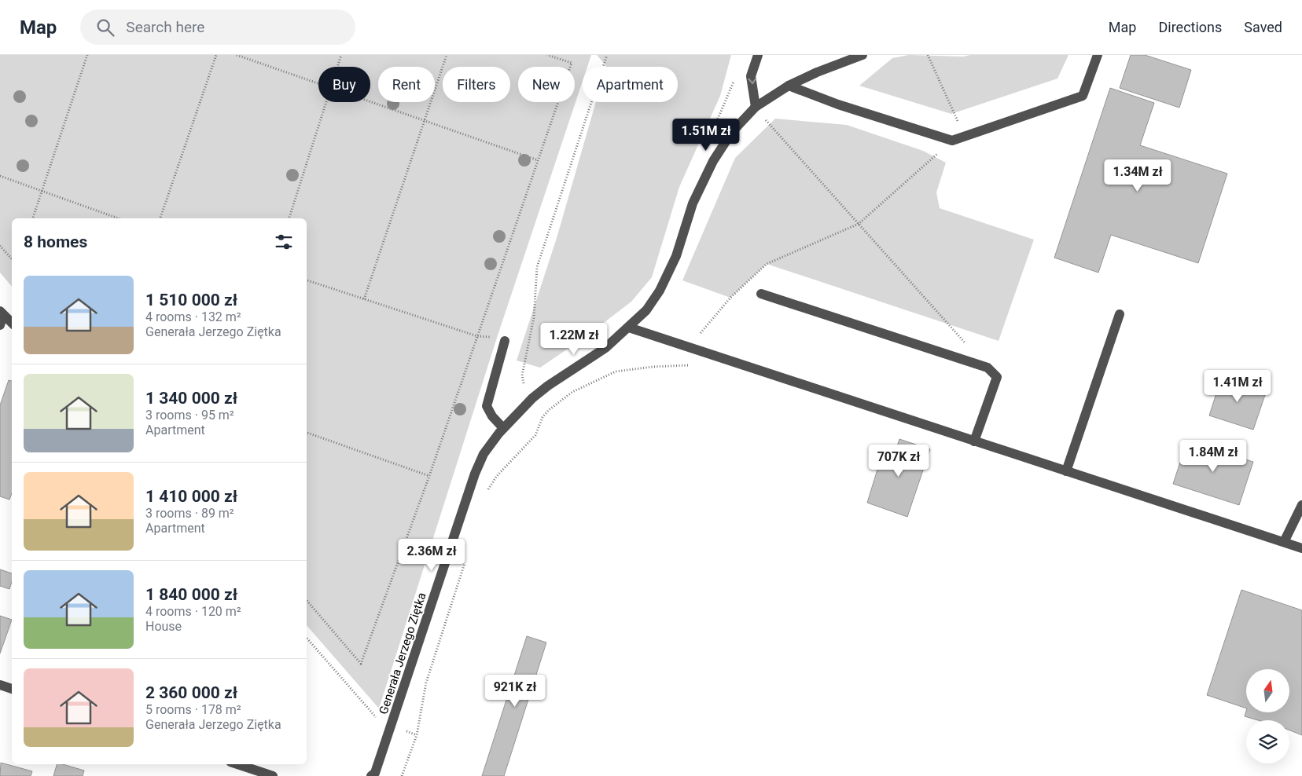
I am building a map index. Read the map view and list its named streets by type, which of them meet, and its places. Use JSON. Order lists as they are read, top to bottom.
{
  "streets": {
    "street": ["Generała Jerzego Ziętka"]
  },
  "north": "top",
  "page": {
    "header": "Map",
    "search": "Search here",
    "nav": ["Map", "Directions", "Saved"],
    "chip": [
      "Buy",
      "Rent",
      "Filters",
      "New",
      "Apartment"
    ],
    "price": [
      "1.51M zł",
      "1.34M zł",
      "1.22M zł",
      "1.41M zł",
      "1.84M zł",
      "707K zł",
      "2.36M zł",
      "921K zł"
    ],
    "heading": "8 homes",
    "list": [
      {
        "name": "1 510 000 zł",
        "note": "4 rooms · 132 m² · Generała Jerzego Ziętka"
      },
      {
        "name": "1 340 000 zł",
        "note": "3 rooms · 95 m² · Apartment"
      },
      {
        "name": "1 410 000 zł",
        "note": "3 rooms · 89 m² · Apartment"
      },
      {
        "name": "1 840 000 zł",
        "note": "4 rooms · 120 m² · House"
      },
      {
        "name": "2 360 000 zł",
        "note": "5 rooms · 178 m² · Generała Jerzego Ziętka"
      }
    ]
  }
}
